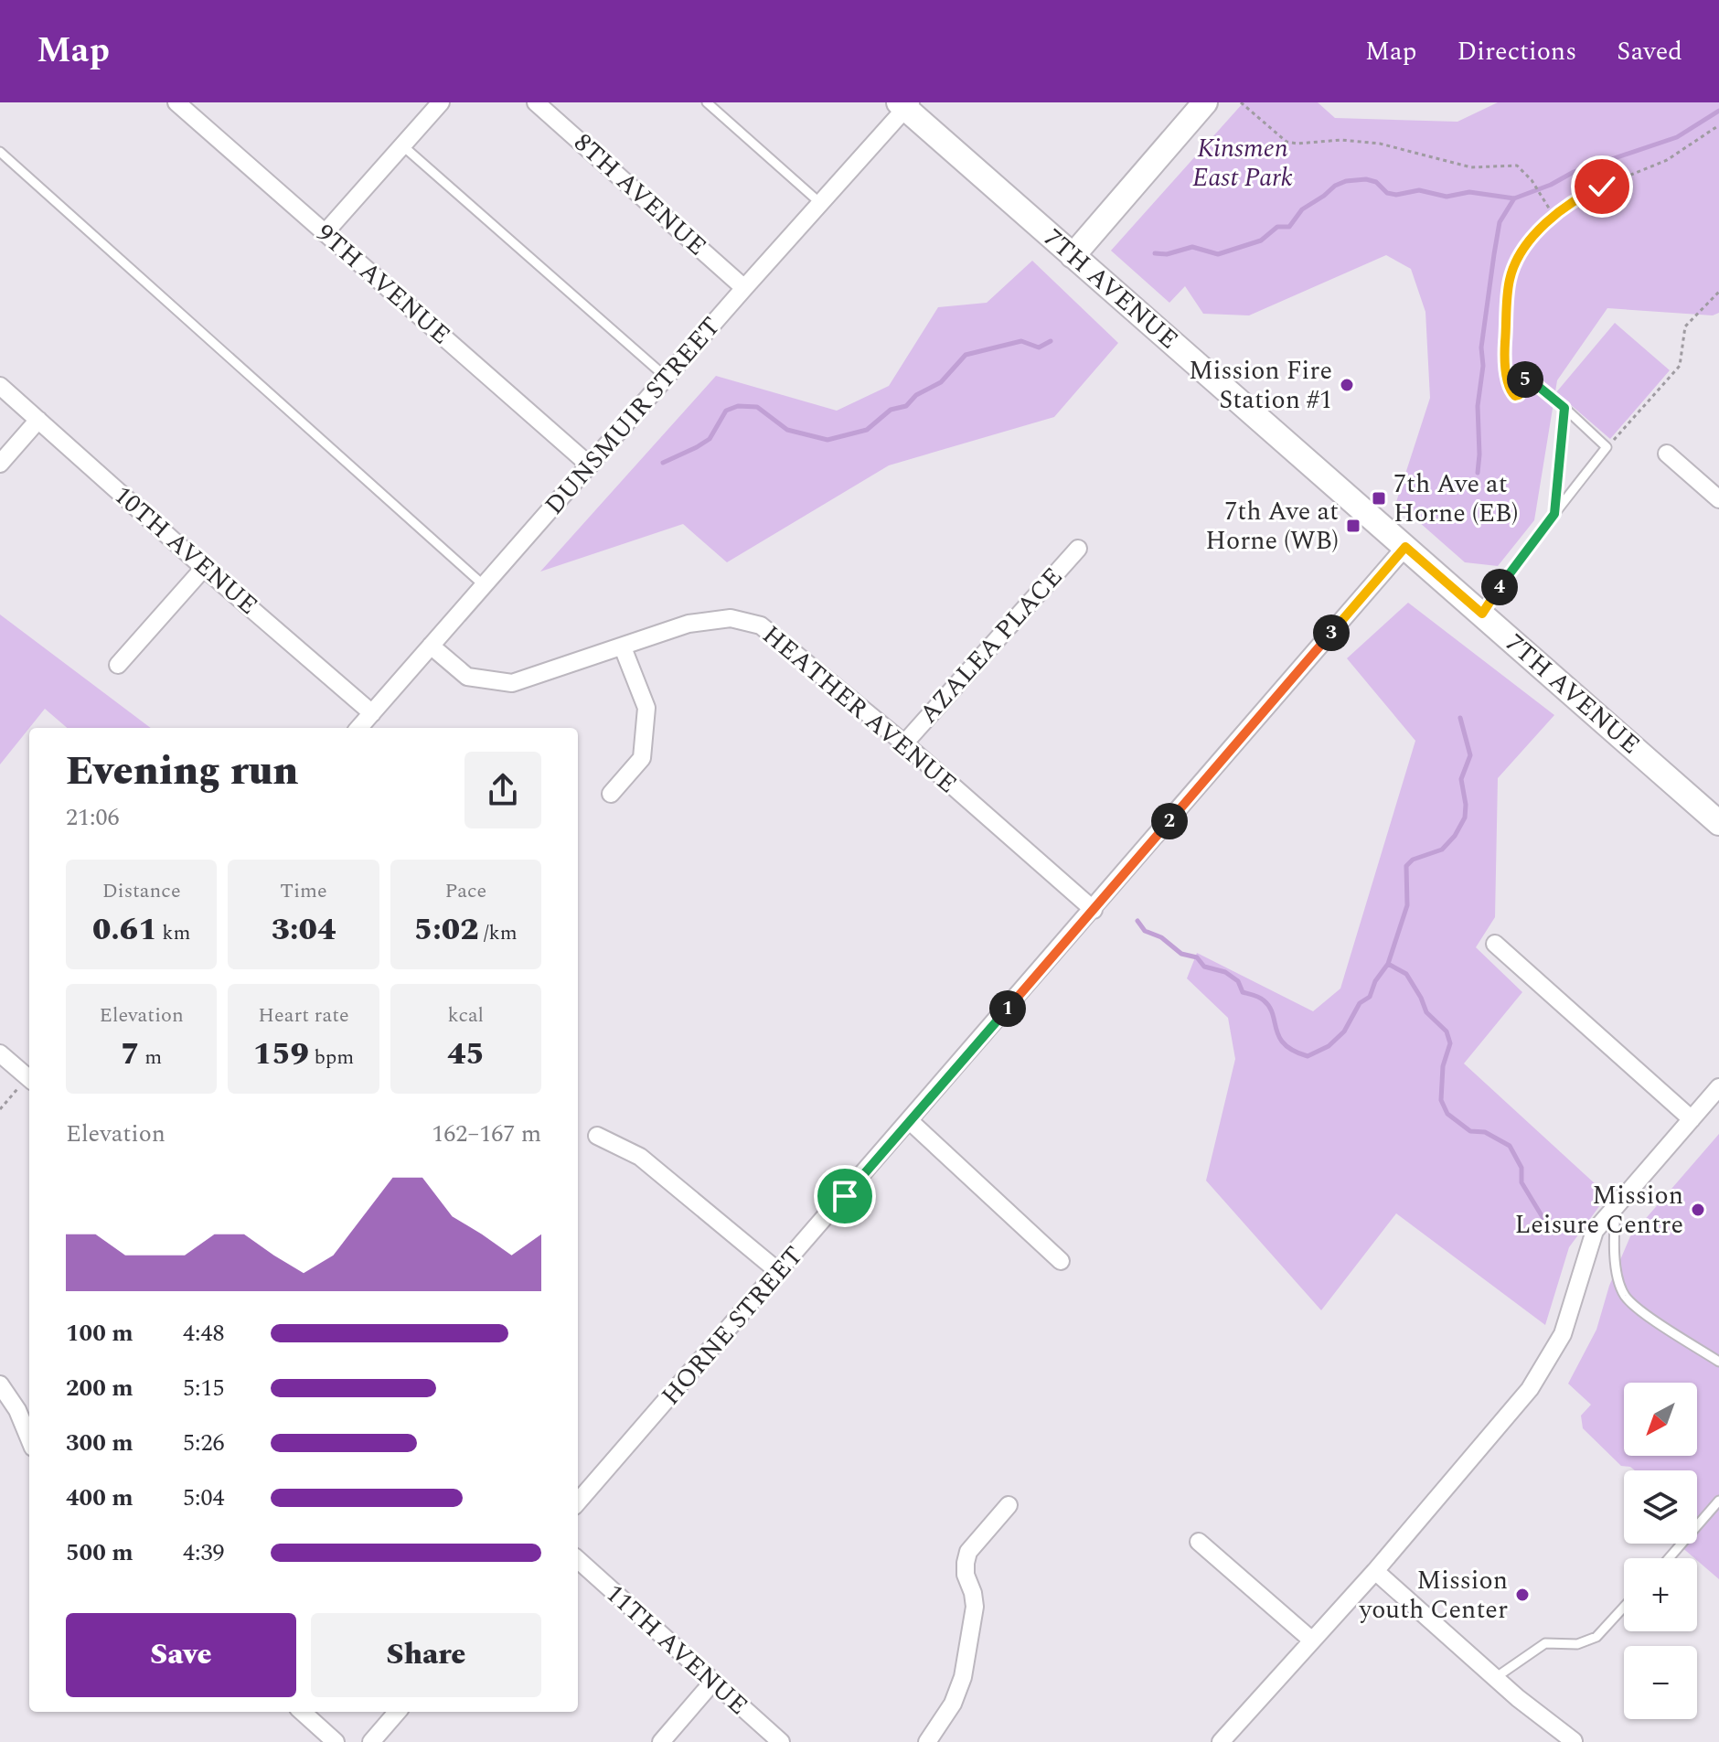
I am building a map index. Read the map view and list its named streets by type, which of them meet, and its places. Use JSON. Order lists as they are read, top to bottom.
{
  "streets": {
    "street": [
      "8TH AVENUE",
      "9TH AVENUE",
      "7TH AVENUE",
      "DUNSMUIR STREET",
      "10TH AVENUE",
      "AZALEA PLACE",
      "HEATHER AVENUE",
      "HORNE STREET",
      "11TH AVENUE"
    ]
  },
  "crossings": [
    ["8TH AVENUE", "DUNSMUIR STREET"],
    ["9TH AVENUE", "DUNSMUIR STREET"],
    ["7TH AVENUE", "DUNSMUIR STREET"],
    ["7TH AVENUE", "HORNE STREET"],
    ["DUNSMUIR STREET", "10TH AVENUE"],
    ["DUNSMUIR STREET", "HEATHER AVENUE"],
    ["AZALEA PLACE", "HEATHER AVENUE"],
    ["HEATHER AVENUE", "HORNE STREET"]
  ],
  "parks": ["Kinsmen East Park"],
  "places": {
    "other": ["Mission Fire Station #1", "Mission Leisure Centre", "Mission youth Center"],
    "transit": ["7th Ave at Horne (EB)", "7th Ave at Horne (WB)"]
  },
  "north": "bottom left",
  "page": {
    "header": "Map",
    "nav": ["Map", "Directions", "Saved"],
    "pins": [
      "5",
      "4",
      "3",
      "2",
      "1"
    ],
    "heading": ["Evening run", "21:06"],
    "stats": [
      ["Distance", "0.61 km"],
      ["Time", "3:04"],
      ["Pace", "5:02 /km"],
      ["Elevation", "7 m"],
      ["Heart rate", "159 bpm"],
      ["kcal", "45"]
    ],
    "chart": ["Elevation", "162–167 m"],
    "list": [
      {
        "name": "100 m",
        "note": "4:48"
      },
      {
        "name": "200 m",
        "note": "5:15"
      },
      {
        "name": "300 m",
        "note": "5:26"
      },
      {
        "name": "400 m",
        "note": "5:04"
      },
      {
        "name": "500 m",
        "note": "4:39"
      }
    ],
    "map_buttons": ["+", "−"],
    "buttons": ["Save", "Share"]
  }
}
